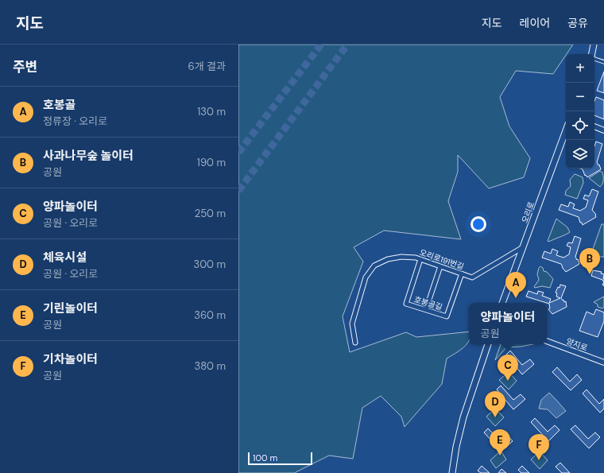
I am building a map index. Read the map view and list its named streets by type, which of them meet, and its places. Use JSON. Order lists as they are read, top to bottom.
{
  "streets": {
    "main road": ["오리로"],
    "street": ["오리로191번길", "호봉골길", "양지로"]
  },
  "crossings": [
    ["오리로", "오리로191번길"],
    ["오리로191번길", "호봉골길"]
  ],
  "scale_bar": "100 m",
  "page": {
    "header": "지도",
    "nav": ["지도", "레이어", "공유"],
    "heading": ["주변", "6개 결과"],
    "map_buttons": ["+", "−"],
    "list": [
      {
        "mark": "A",
        "name": "호봉골",
        "note": "정류장 · 오리로",
        "value": "130 m"
      },
      {
        "mark": "B",
        "name": "사과나무숲 놀이터",
        "note": "공원",
        "value": "190 m"
      },
      {
        "mark": "C",
        "name": "양파놀이터",
        "note": "공원 · 오리로",
        "value": "250 m"
      },
      {
        "mark": "D",
        "name": "체육시설",
        "note": "공원 · 오리로",
        "value": "300 m"
      },
      {
        "mark": "E",
        "name": "기린놀이터",
        "note": "공원",
        "value": "360 m"
      },
      {
        "mark": "F",
        "name": "기차놀이터",
        "note": "공원",
        "value": "380 m"
      }
    ],
    "pins": [
      "B",
      "A",
      "C",
      "D",
      "E",
      "F"
    ],
    "popup": ["양파놀이터", "공원"],
    "scale": "100 m"
  }
}
